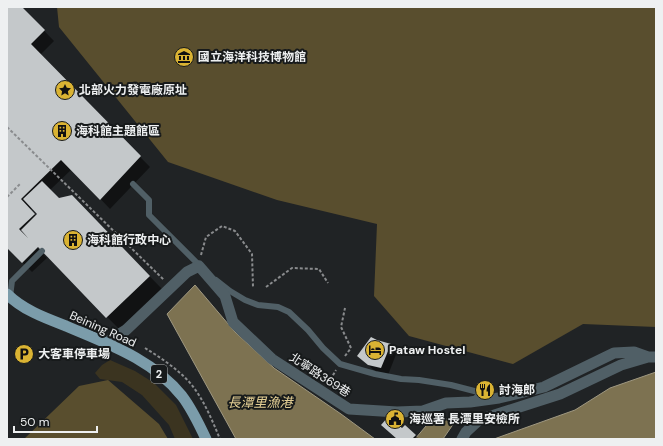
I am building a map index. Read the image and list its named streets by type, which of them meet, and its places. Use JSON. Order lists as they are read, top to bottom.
{
  "streets": {
    "main road": ["Beining Road", "2"],
    "street": ["北寧路369巷"]
  },
  "water": ["長潭里漁港"],
  "places": {
    "museum": ["國立海洋科技博物館"],
    "place": ["北部火力發電廠原址"],
    "building": ["海科館主題館區", "海科館行政中心"],
    "hotel": ["Pataw Hostel"],
    "parking": ["大客車停車場"],
    "restaurant": ["討海郎"],
    "public building": ["海巡署 長潭里安檢所"]
  },
  "scale_bar": "50 m"
}
